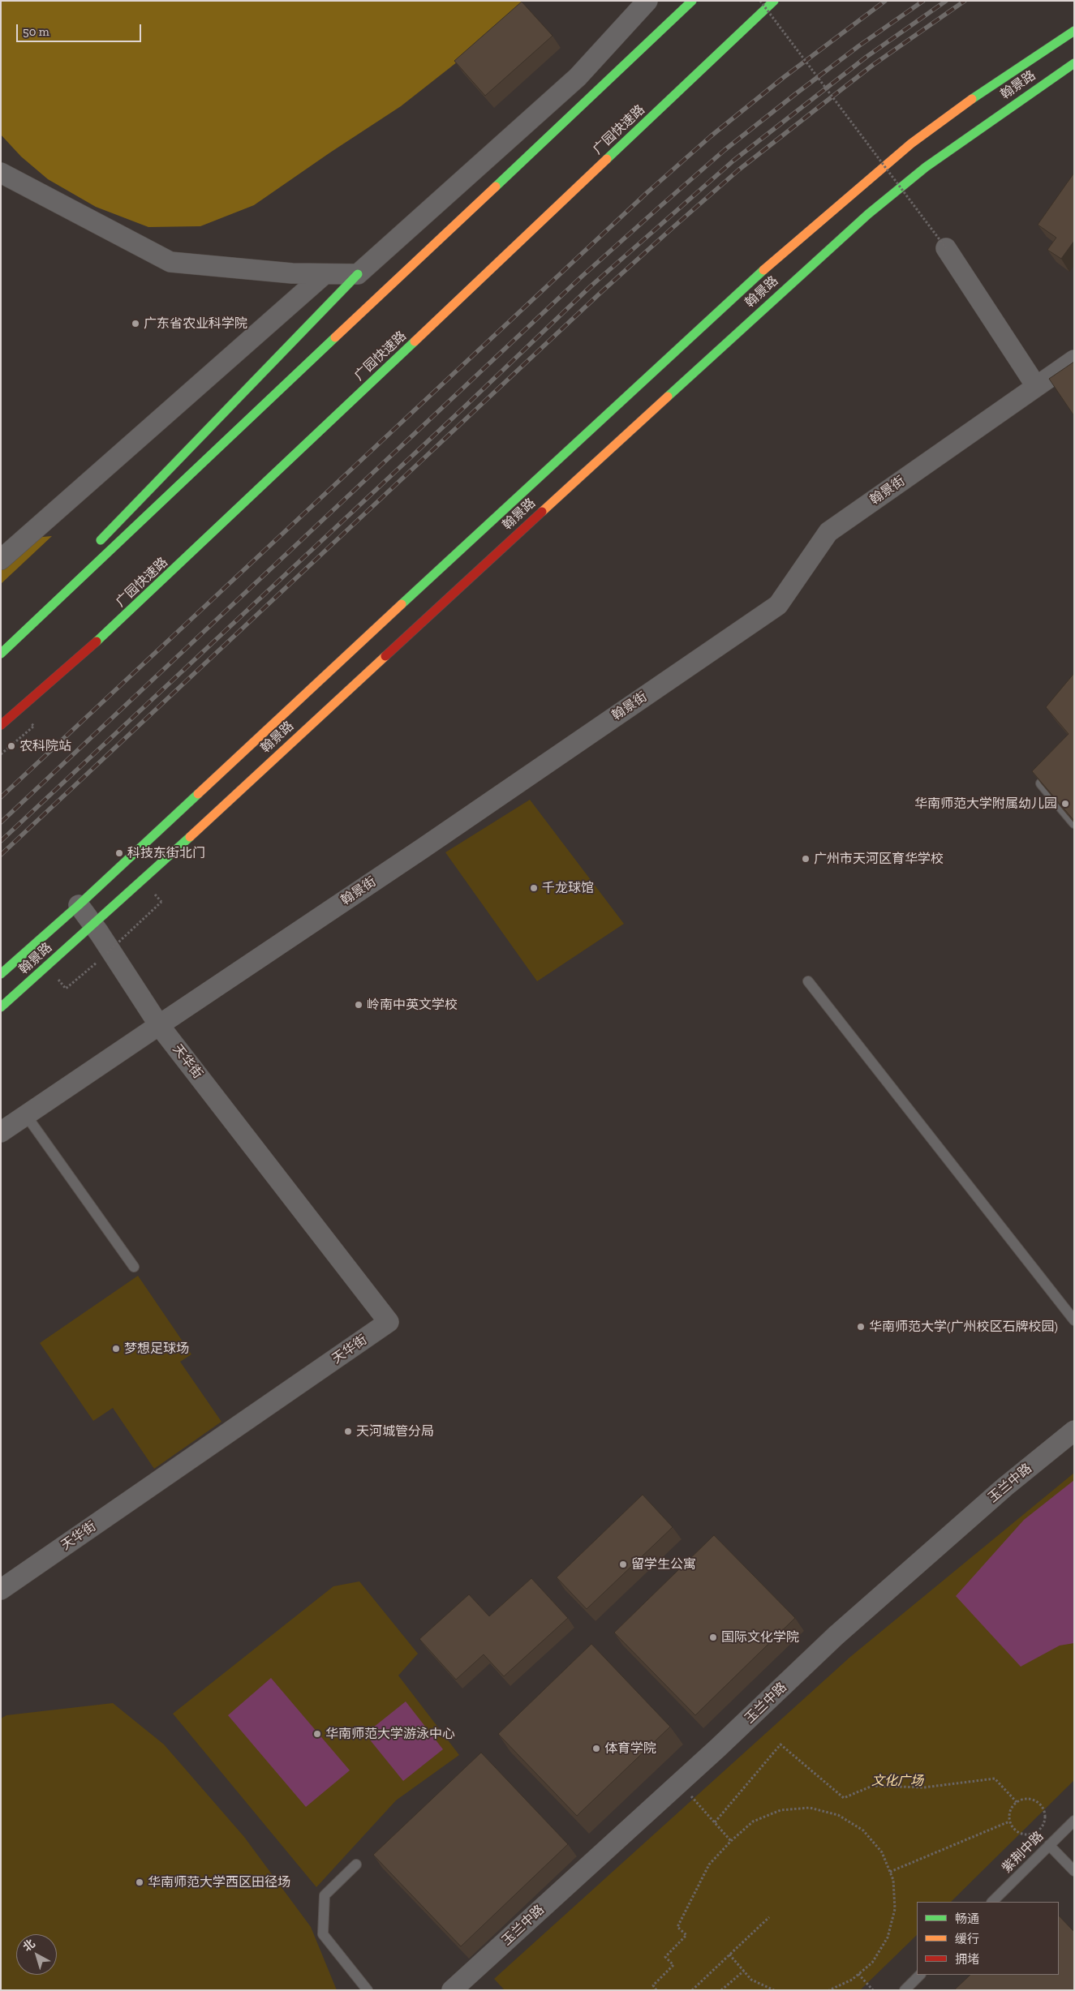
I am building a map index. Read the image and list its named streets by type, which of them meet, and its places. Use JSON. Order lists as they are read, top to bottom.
{
  "streets": {
    "main road": ["翰景路", "广园快速路"],
    "street": ["翰景街", "天华街", "玉兰中路"],
    "lane": ["紫荆中路"]
  },
  "crossings": [
    ["翰景路", "天华街"],
    ["翰景街", "天华街"]
  ],
  "parks": ["文化广场"],
  "places": [
    "广东省农业科学院",
    "农科院站",
    "华南师范大学附属幼儿园",
    "科技东街北门",
    "广州市天河区育华学校",
    "千龙球馆",
    "岭南中英文学校",
    "华南师范大学(广州校区石牌校园)",
    "梦想足球场",
    "天河城管分局",
    "留学生公寓",
    "国际文化学院",
    "华南师范大学游泳中心",
    "体育学院",
    "华南师范大学西区田径场"
  ],
  "legend": ["畅通", "缓行", "拥堵"],
  "scale_bar": "50 m",
  "north": "top left"
}
